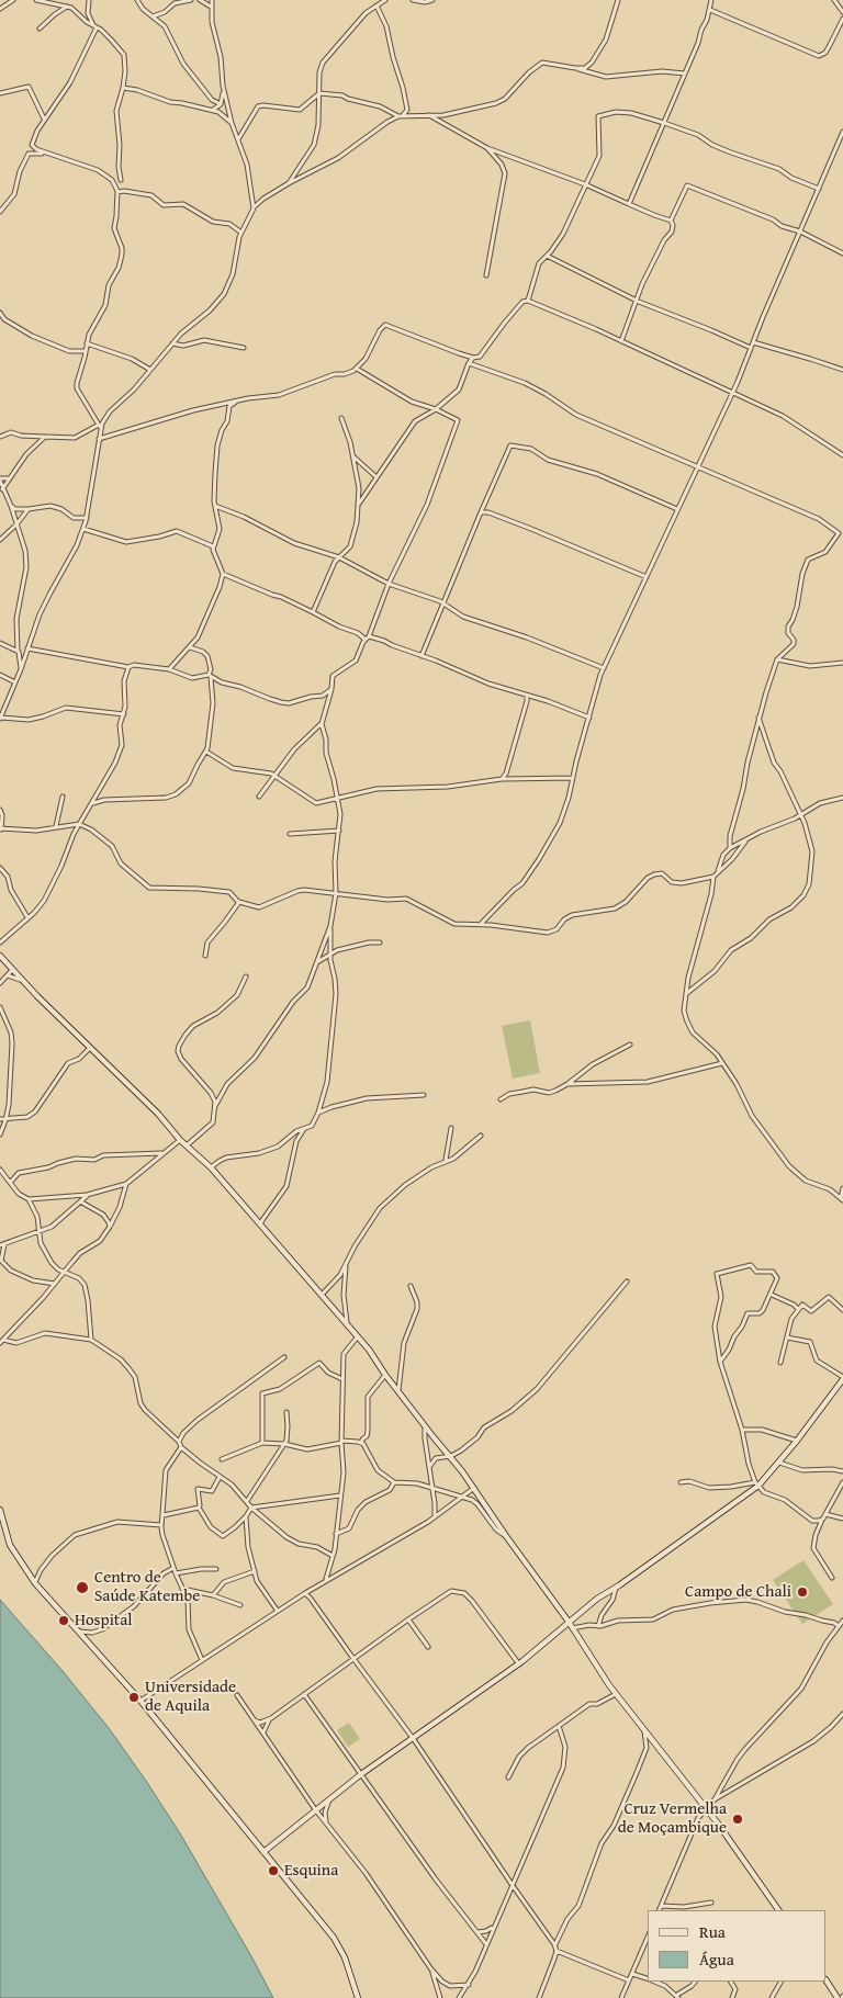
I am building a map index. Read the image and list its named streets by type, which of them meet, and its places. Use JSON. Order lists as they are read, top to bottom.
{
  "places": [
    "Centro de Saúde Katembe",
    "Campo de Chali",
    "Hospital",
    "Universidade de Aquila",
    "Cruz Vermelha de Moçambique",
    "Esquina"
  ],
  "legend": ["Rua", "Água"]
}
